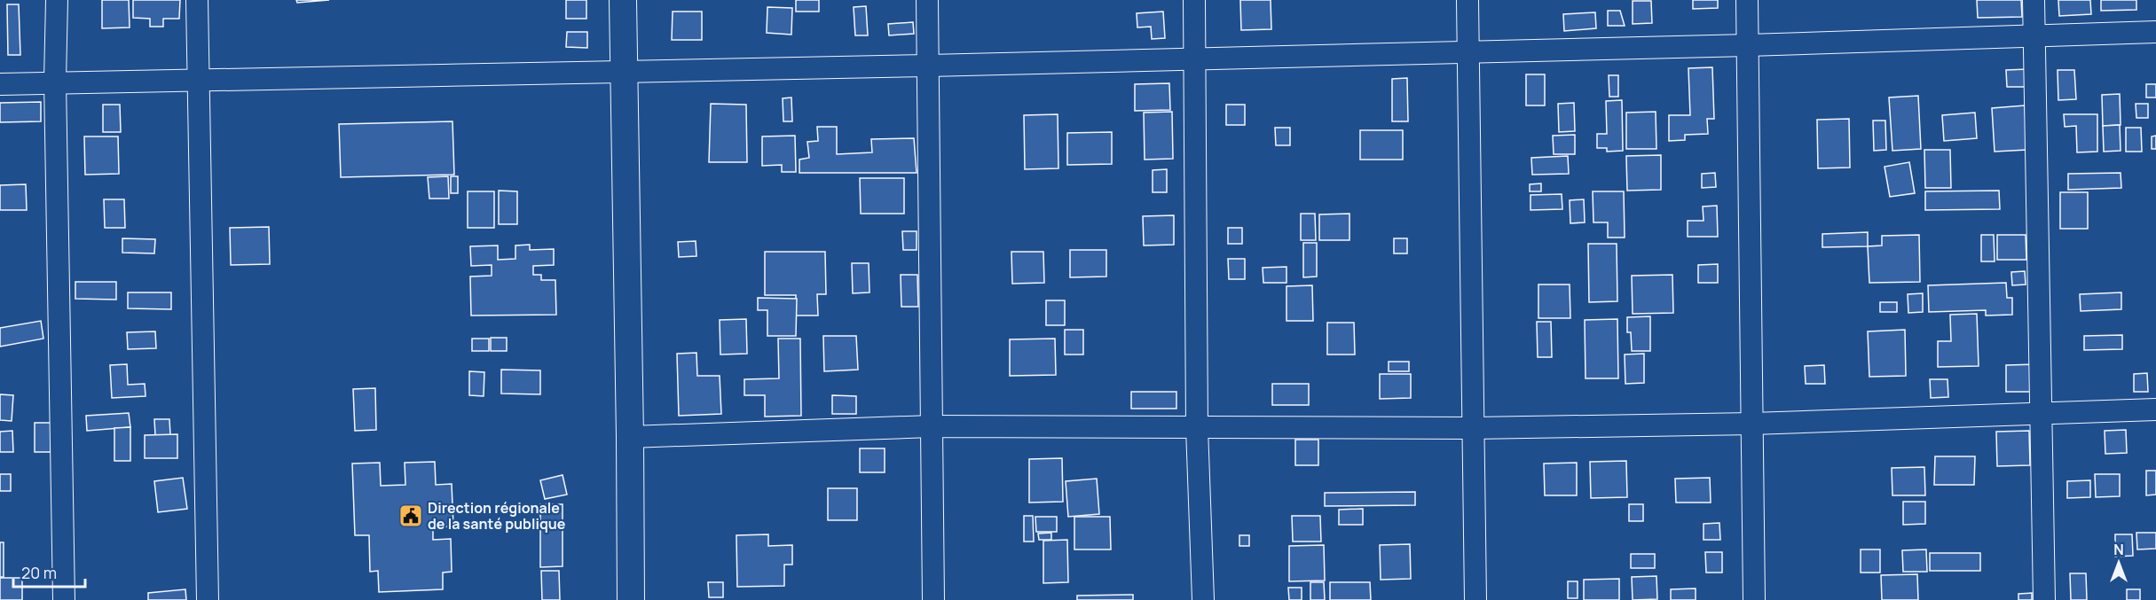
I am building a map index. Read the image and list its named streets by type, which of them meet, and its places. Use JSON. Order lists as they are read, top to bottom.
{
  "places": {
    "public building": ["Direction régionale de la santé publique"]
  },
  "scale_bar": "20 m",
  "north": "top"
}
